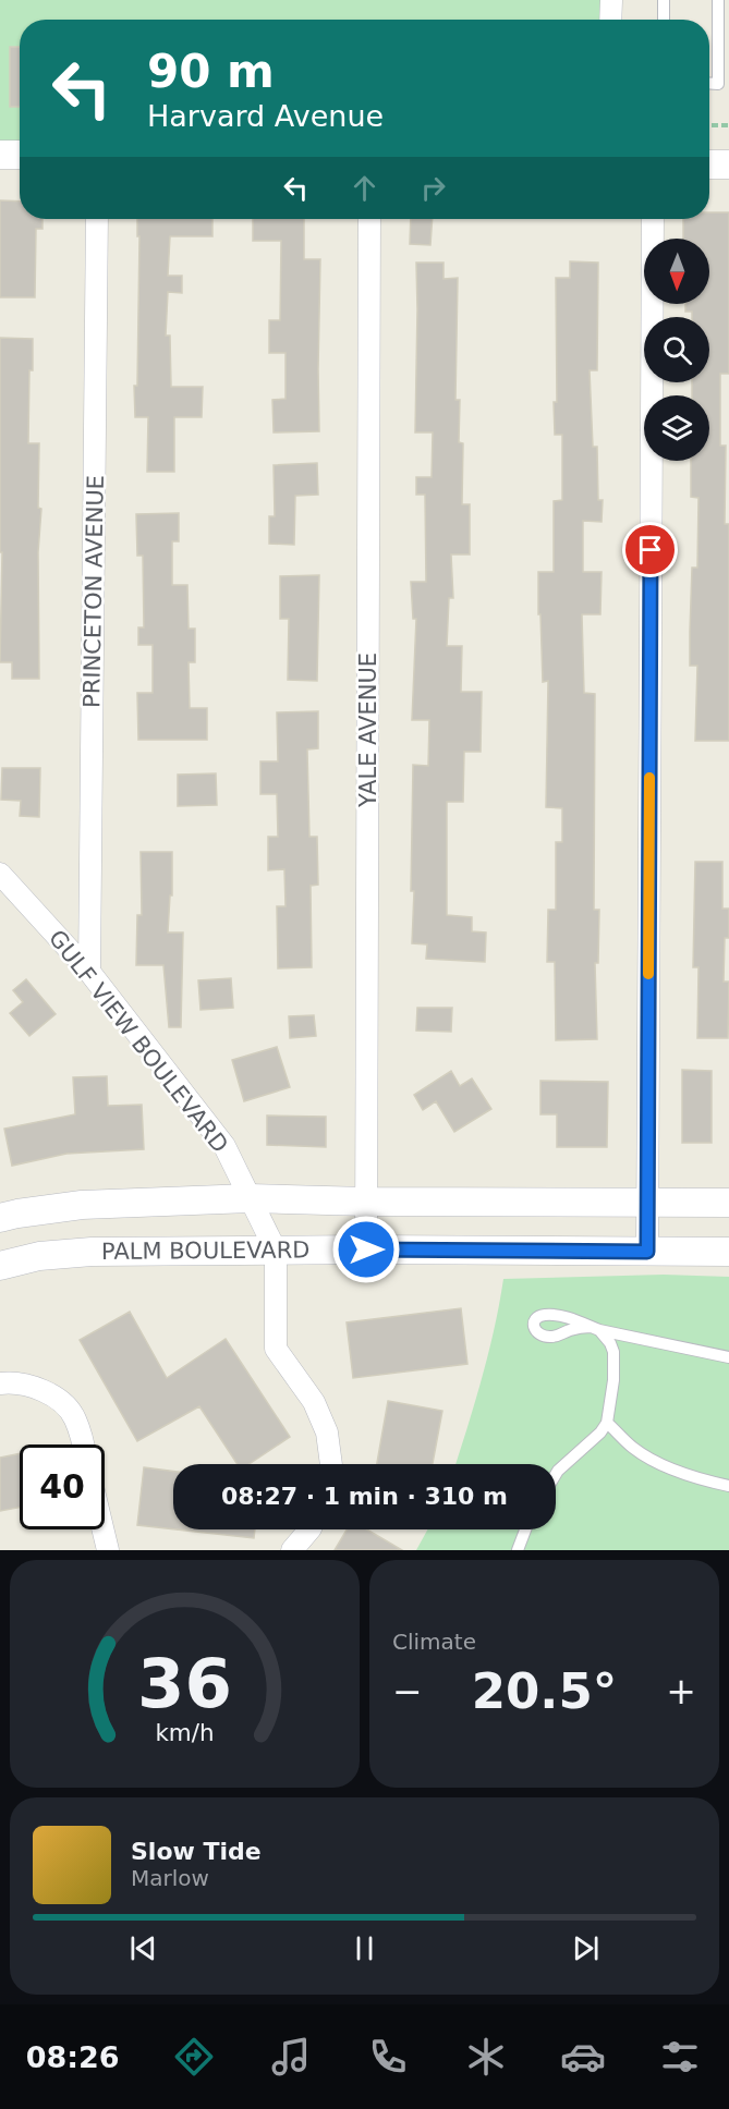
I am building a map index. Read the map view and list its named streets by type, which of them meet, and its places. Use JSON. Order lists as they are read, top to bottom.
{
  "streets": {
    "street": [
      "PRINCETON AVENUE",
      "YALE AVENUE",
      "GULF VIEW BOULEVARD",
      "PALM BOULEVARD"
    ]
  },
  "crossings": [
    ["PRINCETON AVENUE", "GULF VIEW BOULEVARD"],
    ["YALE AVENUE", "PALM BOULEVARD"],
    ["GULF VIEW BOULEVARD", "PALM BOULEVARD"]
  ],
  "north": "bottom",
  "page": {
    "turn": ["90 m", "Harvard Avenue"],
    "limit": "40",
    "trip": "08:27 · 1 min · 310 m",
    "tile": "Climate",
    "heat": ["−", "20.5°", "+"],
    "song": ["Slow Tide", "Marlow"],
    "tabs": "08:26",
    "gauge": ["36", "km/h"]
  }
}
